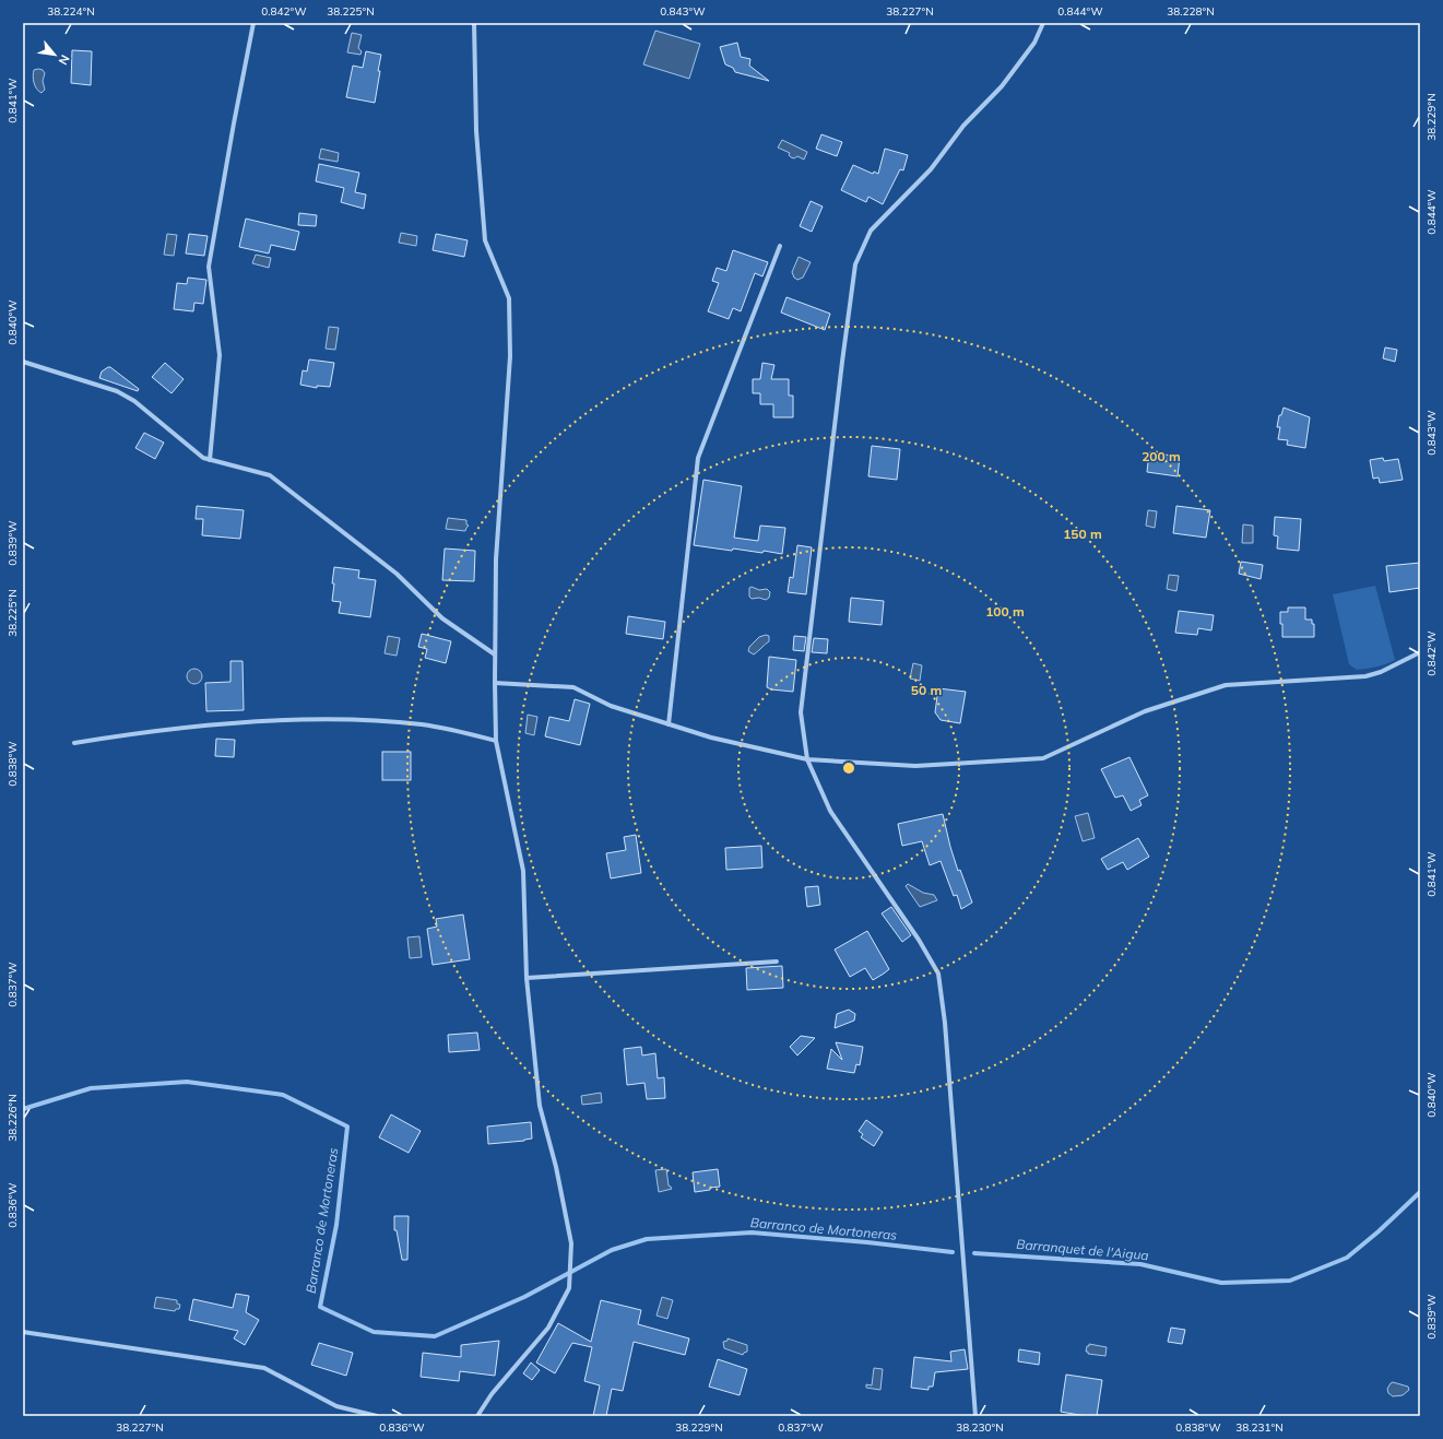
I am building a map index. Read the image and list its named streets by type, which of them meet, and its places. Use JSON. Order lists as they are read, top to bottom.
{
  "water": ["Barranco de Mortoneras", "Barranquet de l'Aigua"],
  "north": "bottom right",
  "coordinates": [
    "38.224°N",
    "0.842°W",
    "38.225°N",
    "0.843°W",
    "38.227°N",
    "0.844°W",
    "38.228°N",
    "0.841°W",
    "38.229°N",
    "0.840°W",
    "0.839°W",
    "0.838°W",
    "0.837°W",
    "38.226°N",
    "0.836°W",
    "38.230°N",
    "38.231°N"
  ],
  "rings": [
    "200 m",
    "150 m",
    "100 m",
    "50 m"
  ]
}
